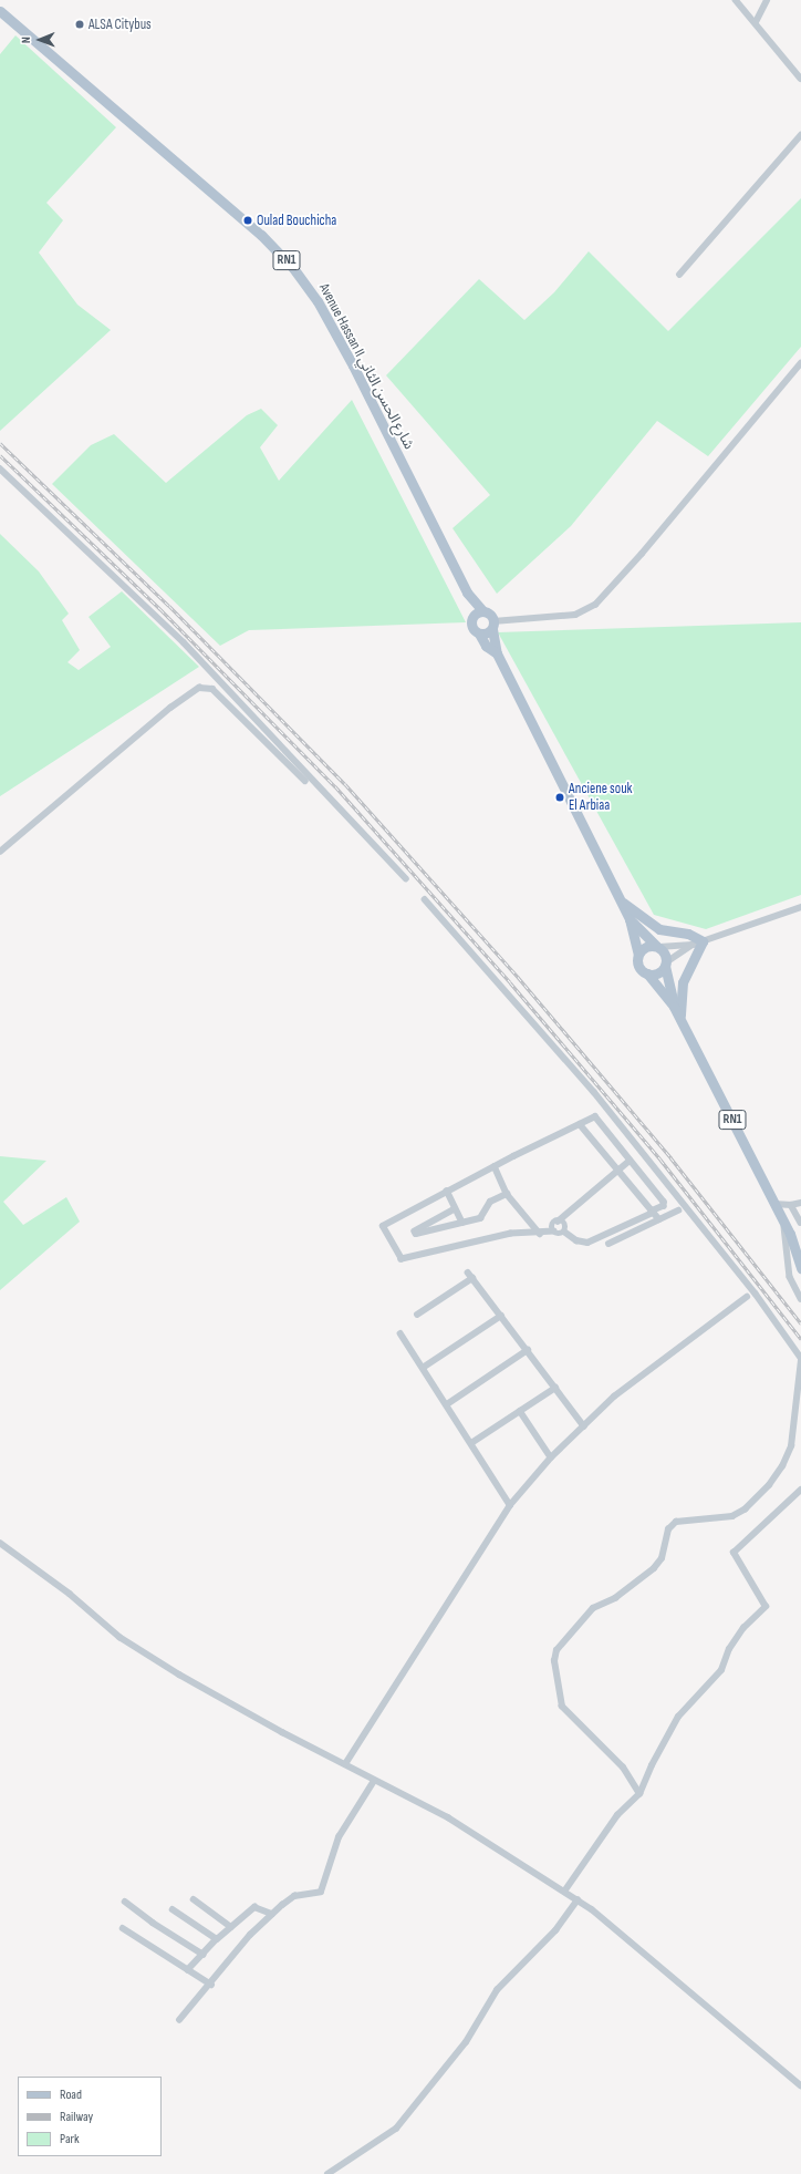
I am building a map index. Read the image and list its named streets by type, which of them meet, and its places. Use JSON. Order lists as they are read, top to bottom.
{
  "streets": {
    "main road": ["RN1", "Avenue Hassan II شارع الحسن الثاني"]
  },
  "places": ["ALSA Citybus", "Oulad Bouchicha", "Anciene souk El Arbiaa"],
  "legend": ["Road", "Railway", "Park"],
  "north": "left"
}
